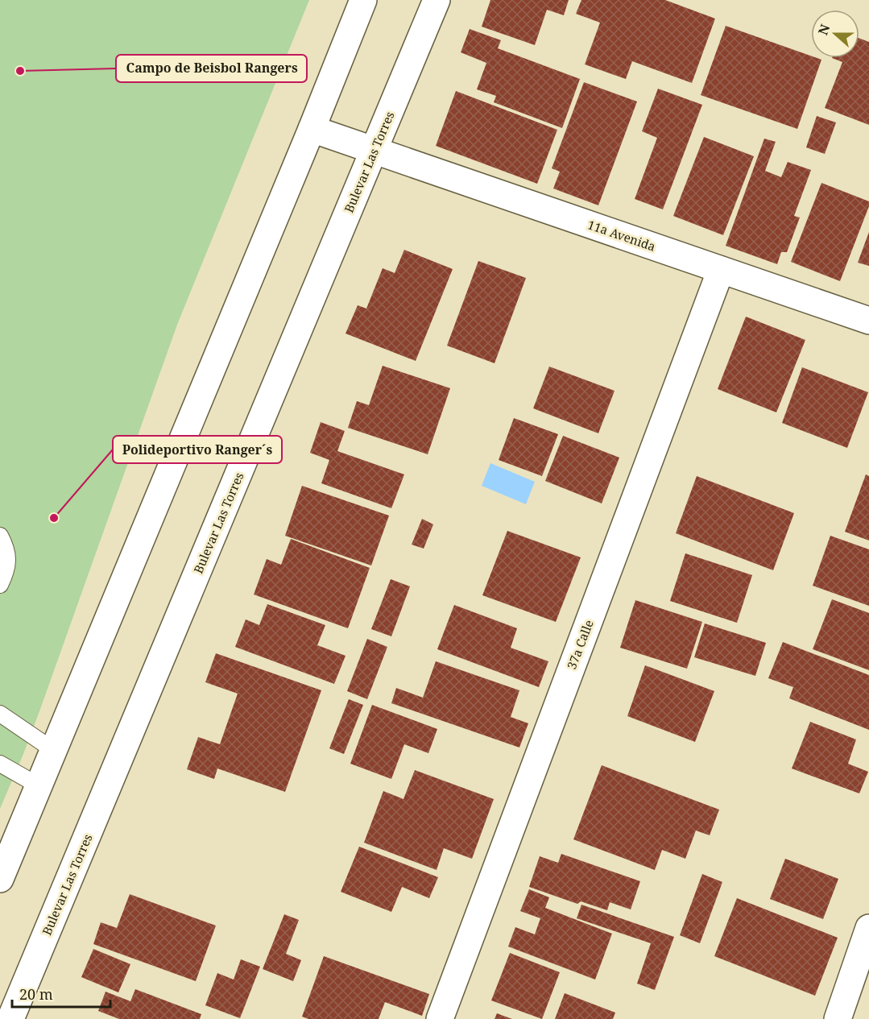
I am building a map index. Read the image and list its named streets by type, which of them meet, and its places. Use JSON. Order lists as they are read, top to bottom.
{
  "streets": {
    "street": ["Bulevar Las Torres", "11a Avenida", "37a Calle"]
  },
  "crossings": [
    ["Bulevar Las Torres", "11a Avenida"],
    ["11a Avenida", "37a Calle"]
  ],
  "places": ["Campo de Beisbol Rangers", "Polideportivo Ranger´s"],
  "scale_bar": "20 m",
  "north": "left"
}
